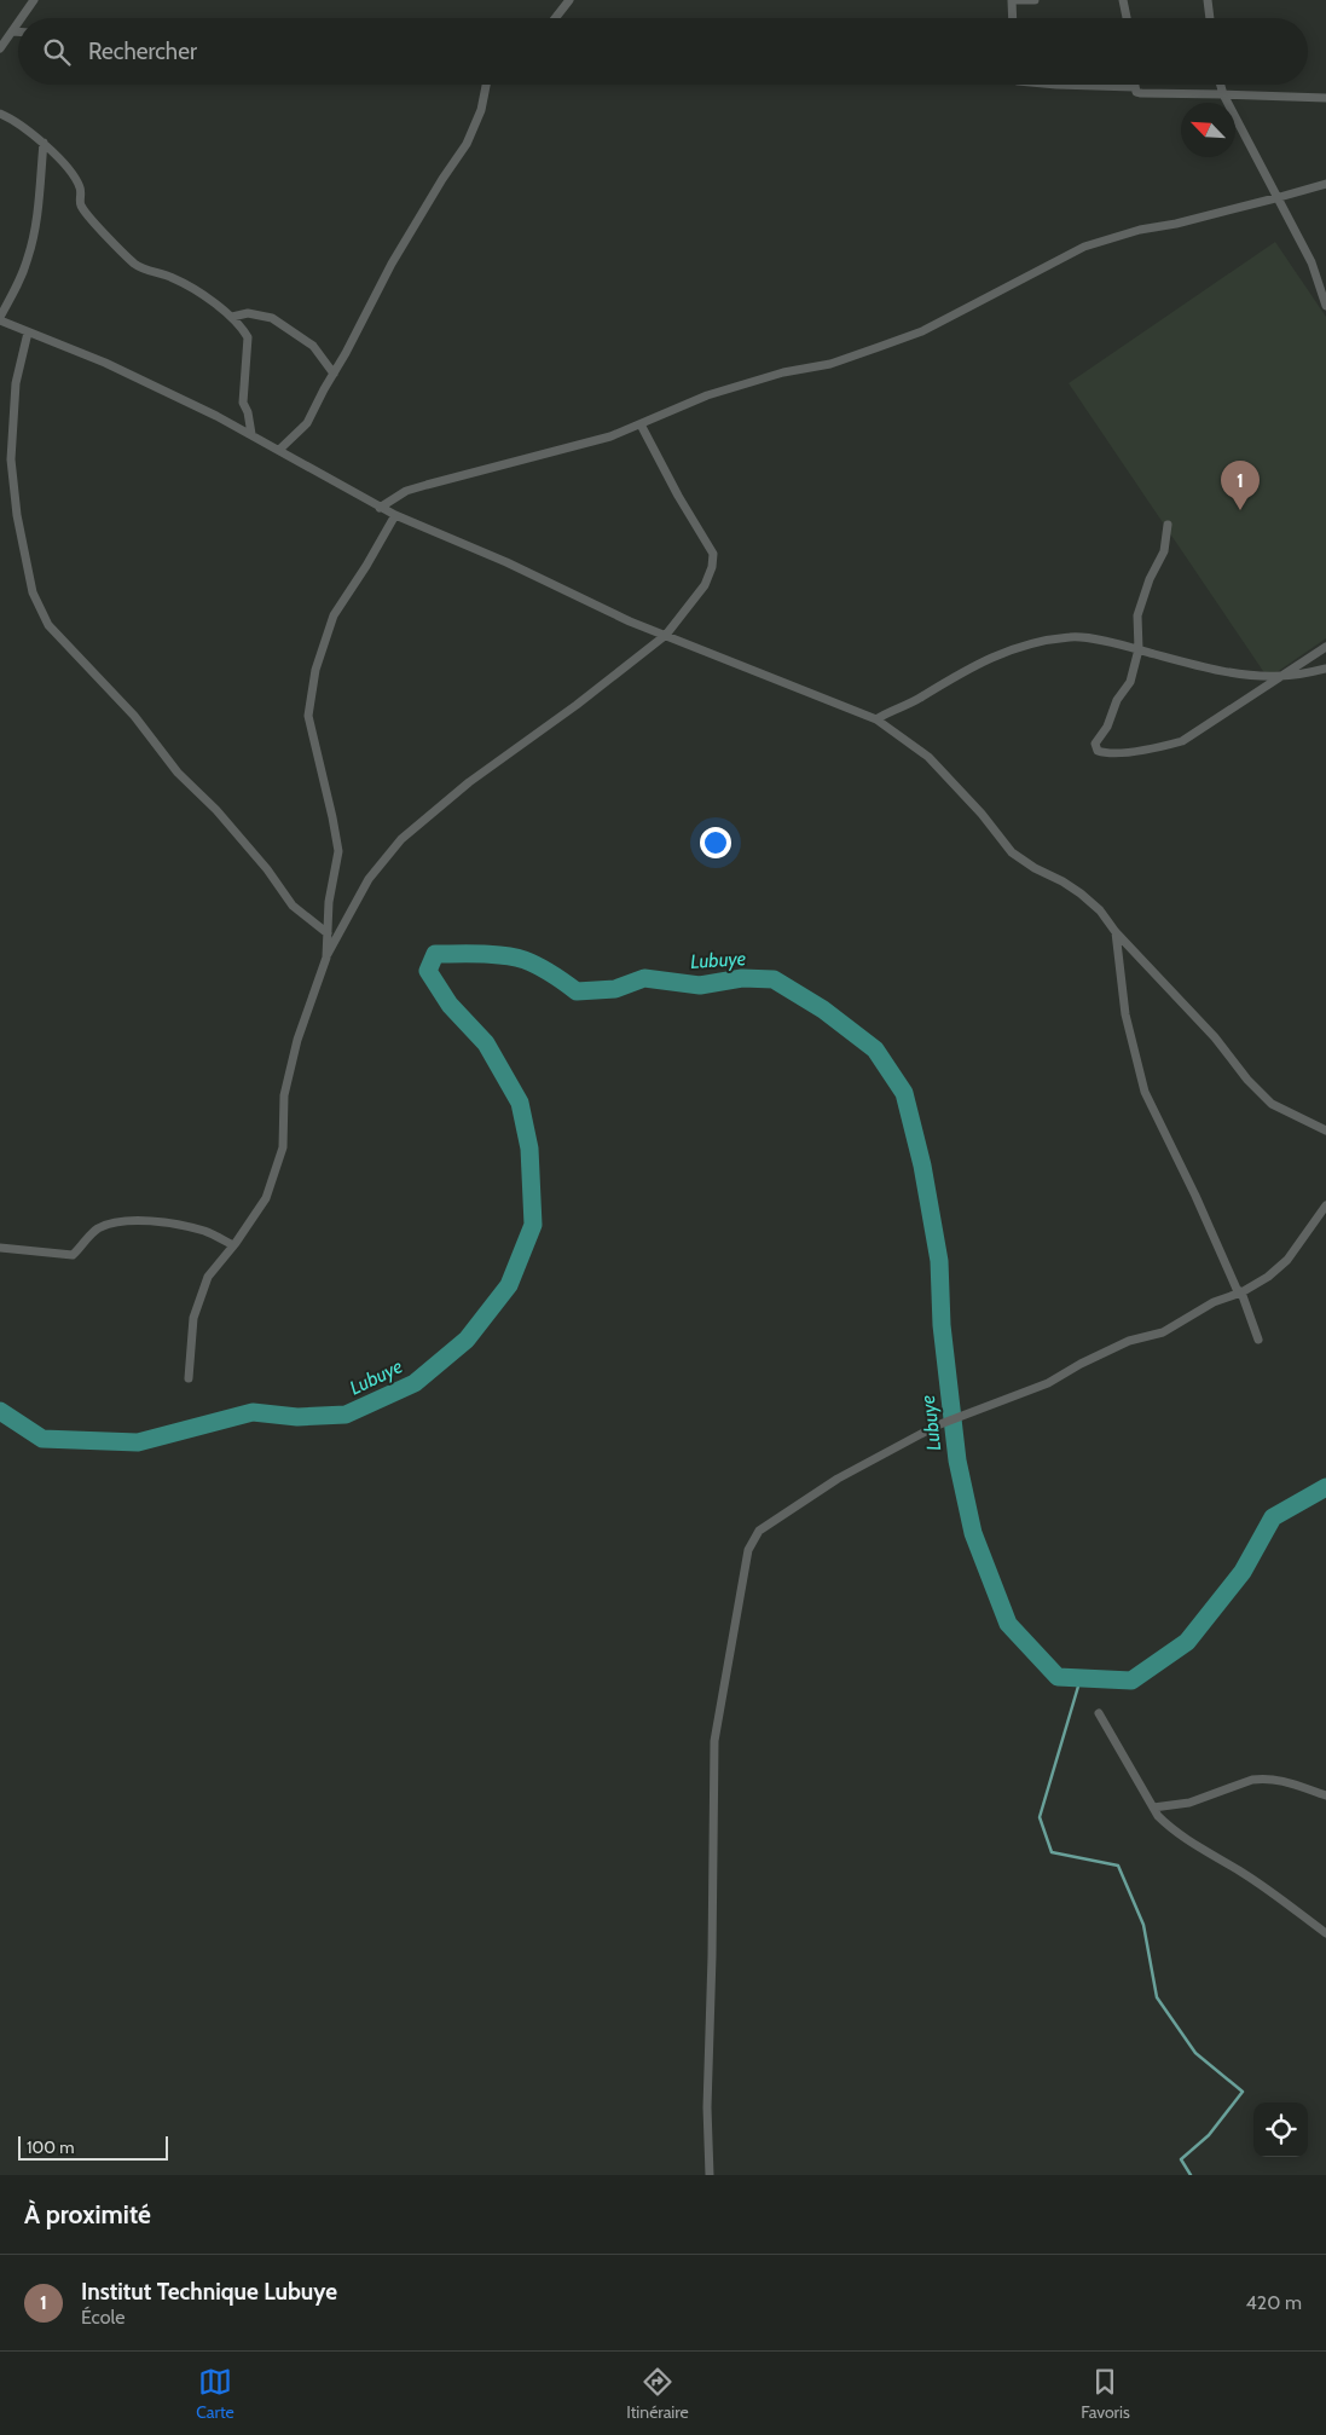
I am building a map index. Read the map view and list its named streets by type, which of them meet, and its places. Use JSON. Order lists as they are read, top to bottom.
{
  "water": ["Lubuye"],
  "scale_bar": "100 m",
  "north": "top left",
  "page": {
    "search": "Rechercher",
    "pins": "1",
    "scale": "100 m",
    "heading": "À proximité",
    "list": [
      {
        "mark": "1",
        "name": "Institut Technique Lubuye",
        "note": "École",
        "value": "420 m"
      }
    ],
    "nav": ["Carte", "Itinéraire", "Favoris"]
  }
}
